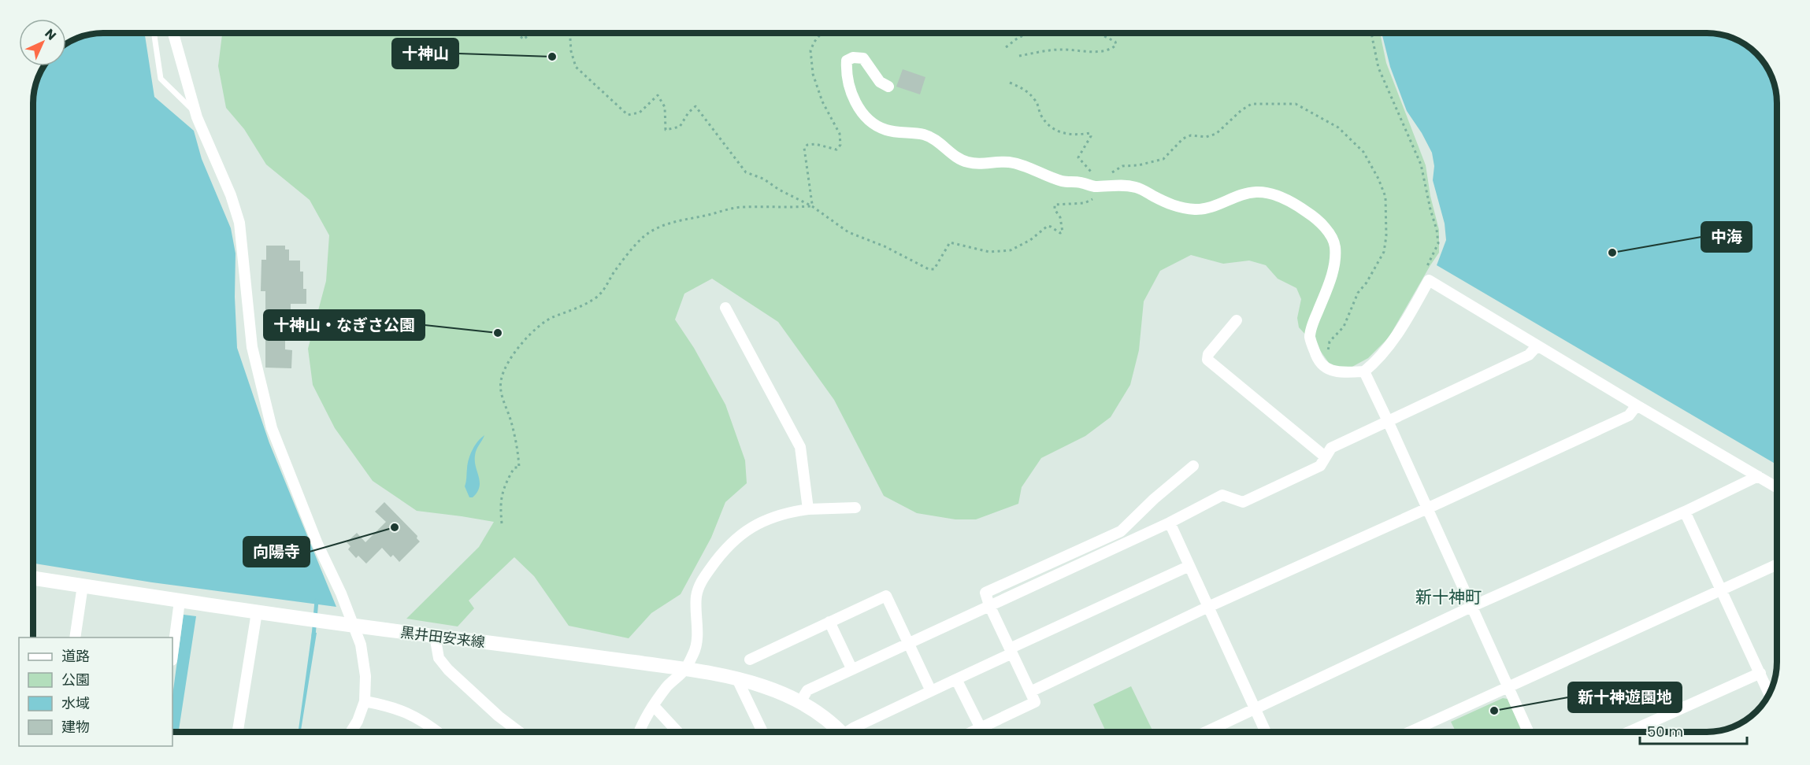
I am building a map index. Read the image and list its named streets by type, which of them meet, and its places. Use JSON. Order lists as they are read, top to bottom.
{
  "streets": {
    "main road": ["黒井田安来線"]
  },
  "districts": ["新十神町"],
  "places": [
    "十神山",
    "中海",
    "十神山・なぎさ公園",
    "向陽寺",
    "新十神遊園地"
  ],
  "legend": [
    "道路",
    "公園",
    "水域",
    "建物"
  ],
  "scale_bar": "50 m",
  "north": "top right"
}
